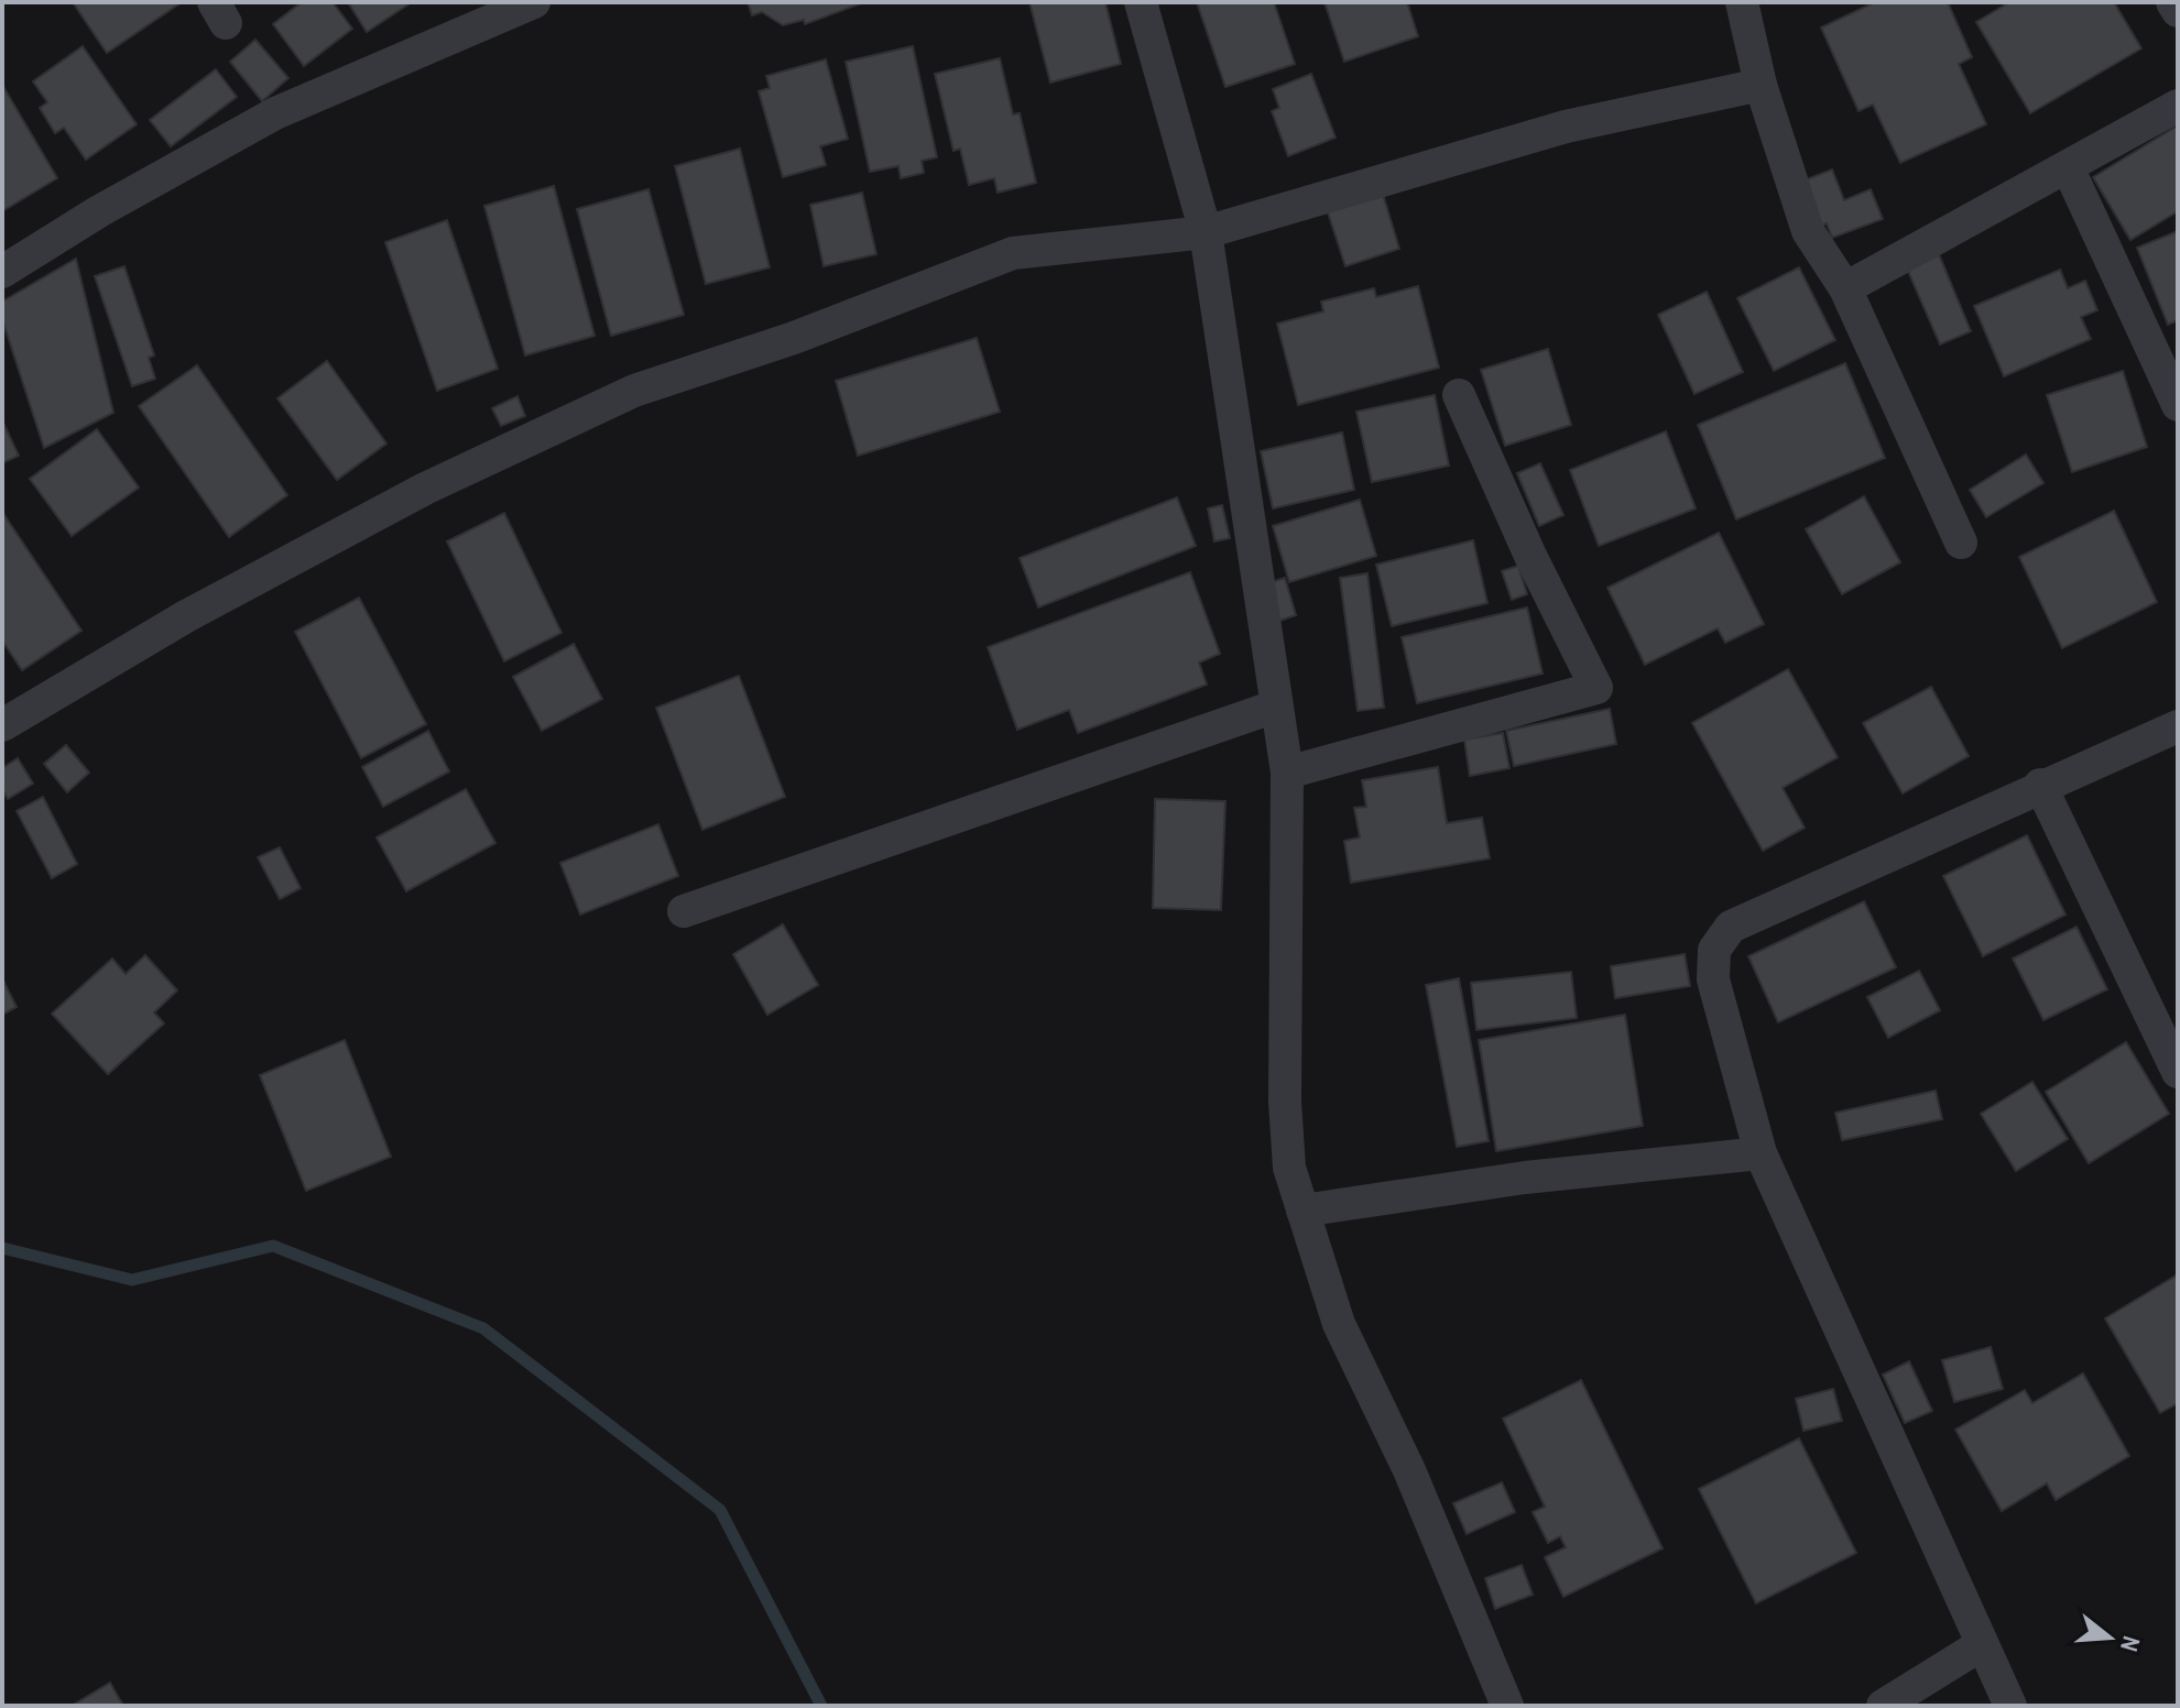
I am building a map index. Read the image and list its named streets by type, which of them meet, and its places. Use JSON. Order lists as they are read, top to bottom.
{
  "north": "right"
}
